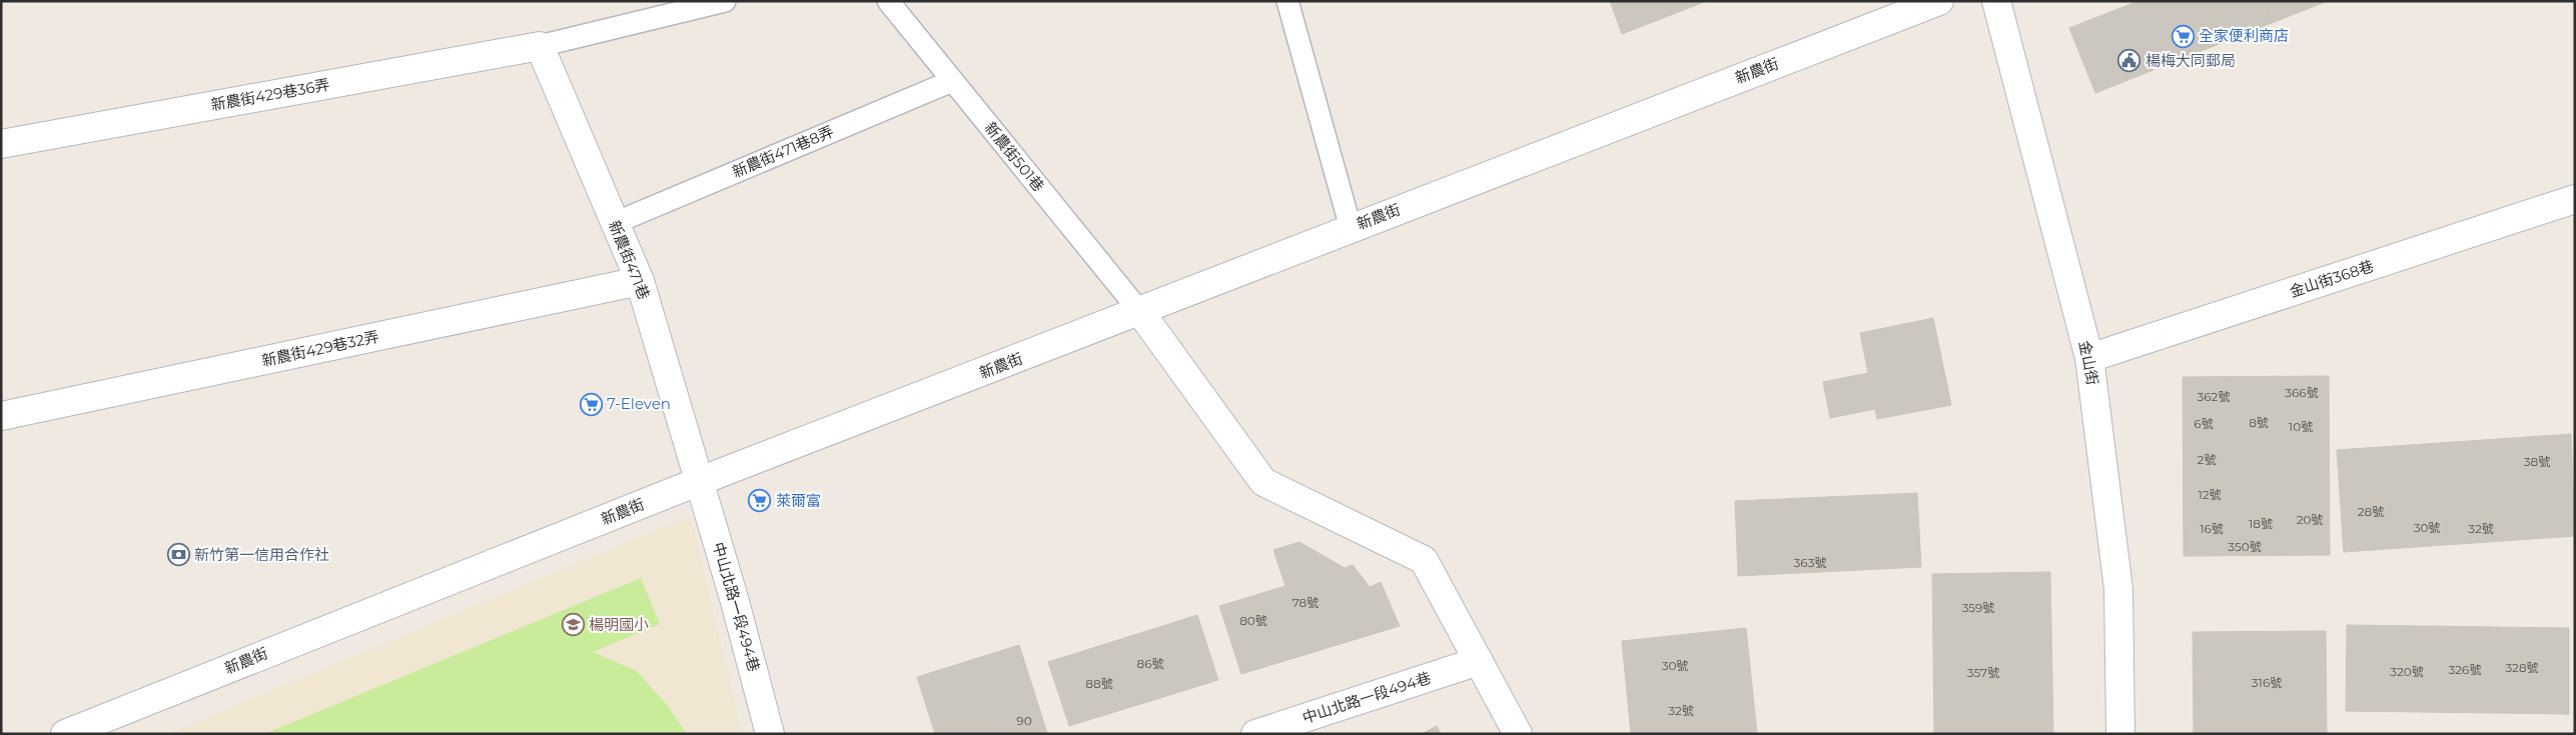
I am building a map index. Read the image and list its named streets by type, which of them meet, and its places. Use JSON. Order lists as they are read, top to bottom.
{
  "streets": {
    "street": [
      "新農街",
      "新農街429巷36弄",
      "新農街471巷",
      "金山街368巷",
      "新農街429巷32弄",
      "金山街",
      "中山北路一段494巷"
    ],
    "lane": ["新農街471巷8弄", "新農街501巷"]
  },
  "crossings": [
    ["新農街", "新農街501巷"],
    ["新農街", "新農街471巷"],
    ["新農街", "中山北路一段494巷"],
    ["新農街429巷36弄", "新農街471巷"],
    ["新農街471巷8弄", "新農街501巷"],
    ["新農街471巷8弄", "新農街471巷"],
    ["新農街471巷", "新農街429巷32弄"],
    ["新農街471巷", "中山北路一段494巷"],
    ["金山街368巷", "金山街"]
  ],
  "places": {
    "supermarket": ["全家便利商店", "7-Eleven", "萊爾富"],
    "public building": ["楊梅大同郵局"],
    "bank": ["新竹第一信用合作社"],
    "school or university": ["楊明國小"]
  },
  "house_numbers": [
    "366號",
    "362號",
    "8號",
    "6號",
    "10號",
    "2號",
    "38號",
    "12號",
    "28號",
    "20號",
    "18號",
    "30號",
    "16號",
    "32號",
    "350號",
    "363號",
    "78號",
    "359號",
    "80號",
    "86號",
    "30號",
    "328號",
    "326號",
    "320號",
    "357號",
    "316號",
    "88號",
    "32號",
    "90"
  ]
}
